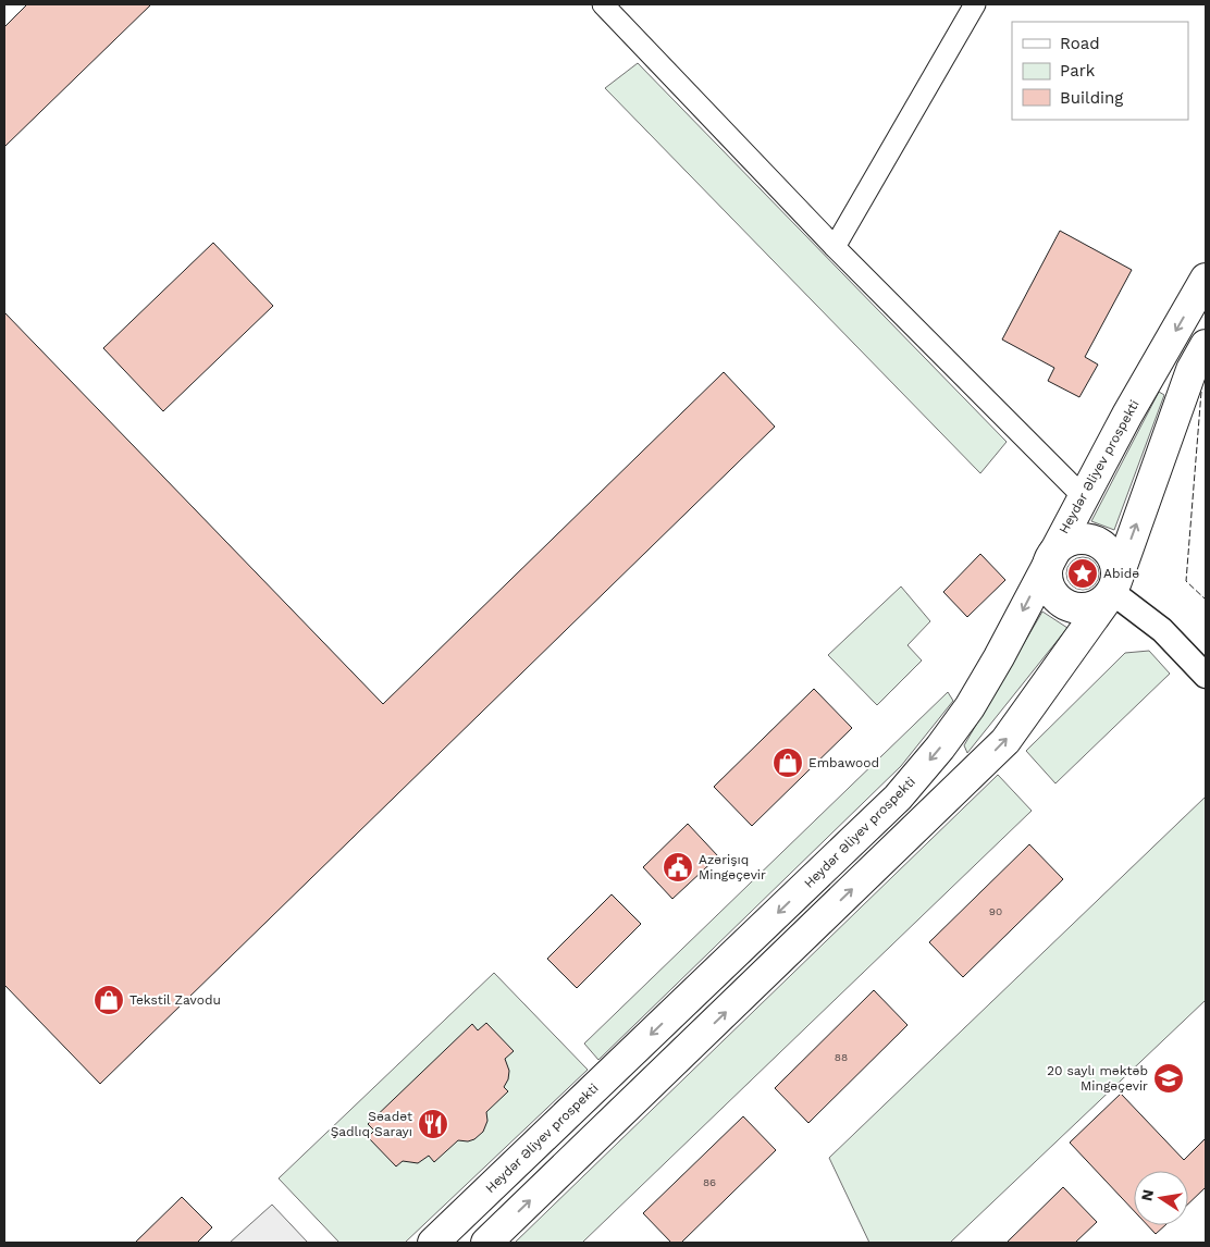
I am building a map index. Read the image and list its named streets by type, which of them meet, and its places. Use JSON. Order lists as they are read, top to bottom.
{
  "streets": {
    "main road": ["Heydər Əliyev prospekti"]
  },
  "places": {
    "place": ["Abidə"],
    "shop": ["Embawood", "Tekstil Zavodu"],
    "public building": ["Azərişıq Mingəçevir"],
    "school or university": ["20 saylı məktəb Mingəçevir"],
    "restaurant": ["Səadət Şadlıq Sarayı"]
  },
  "house_numbers": ["90", "88", "86"],
  "legend": ["Road", "Park", "Building"],
  "north": "left"
}
